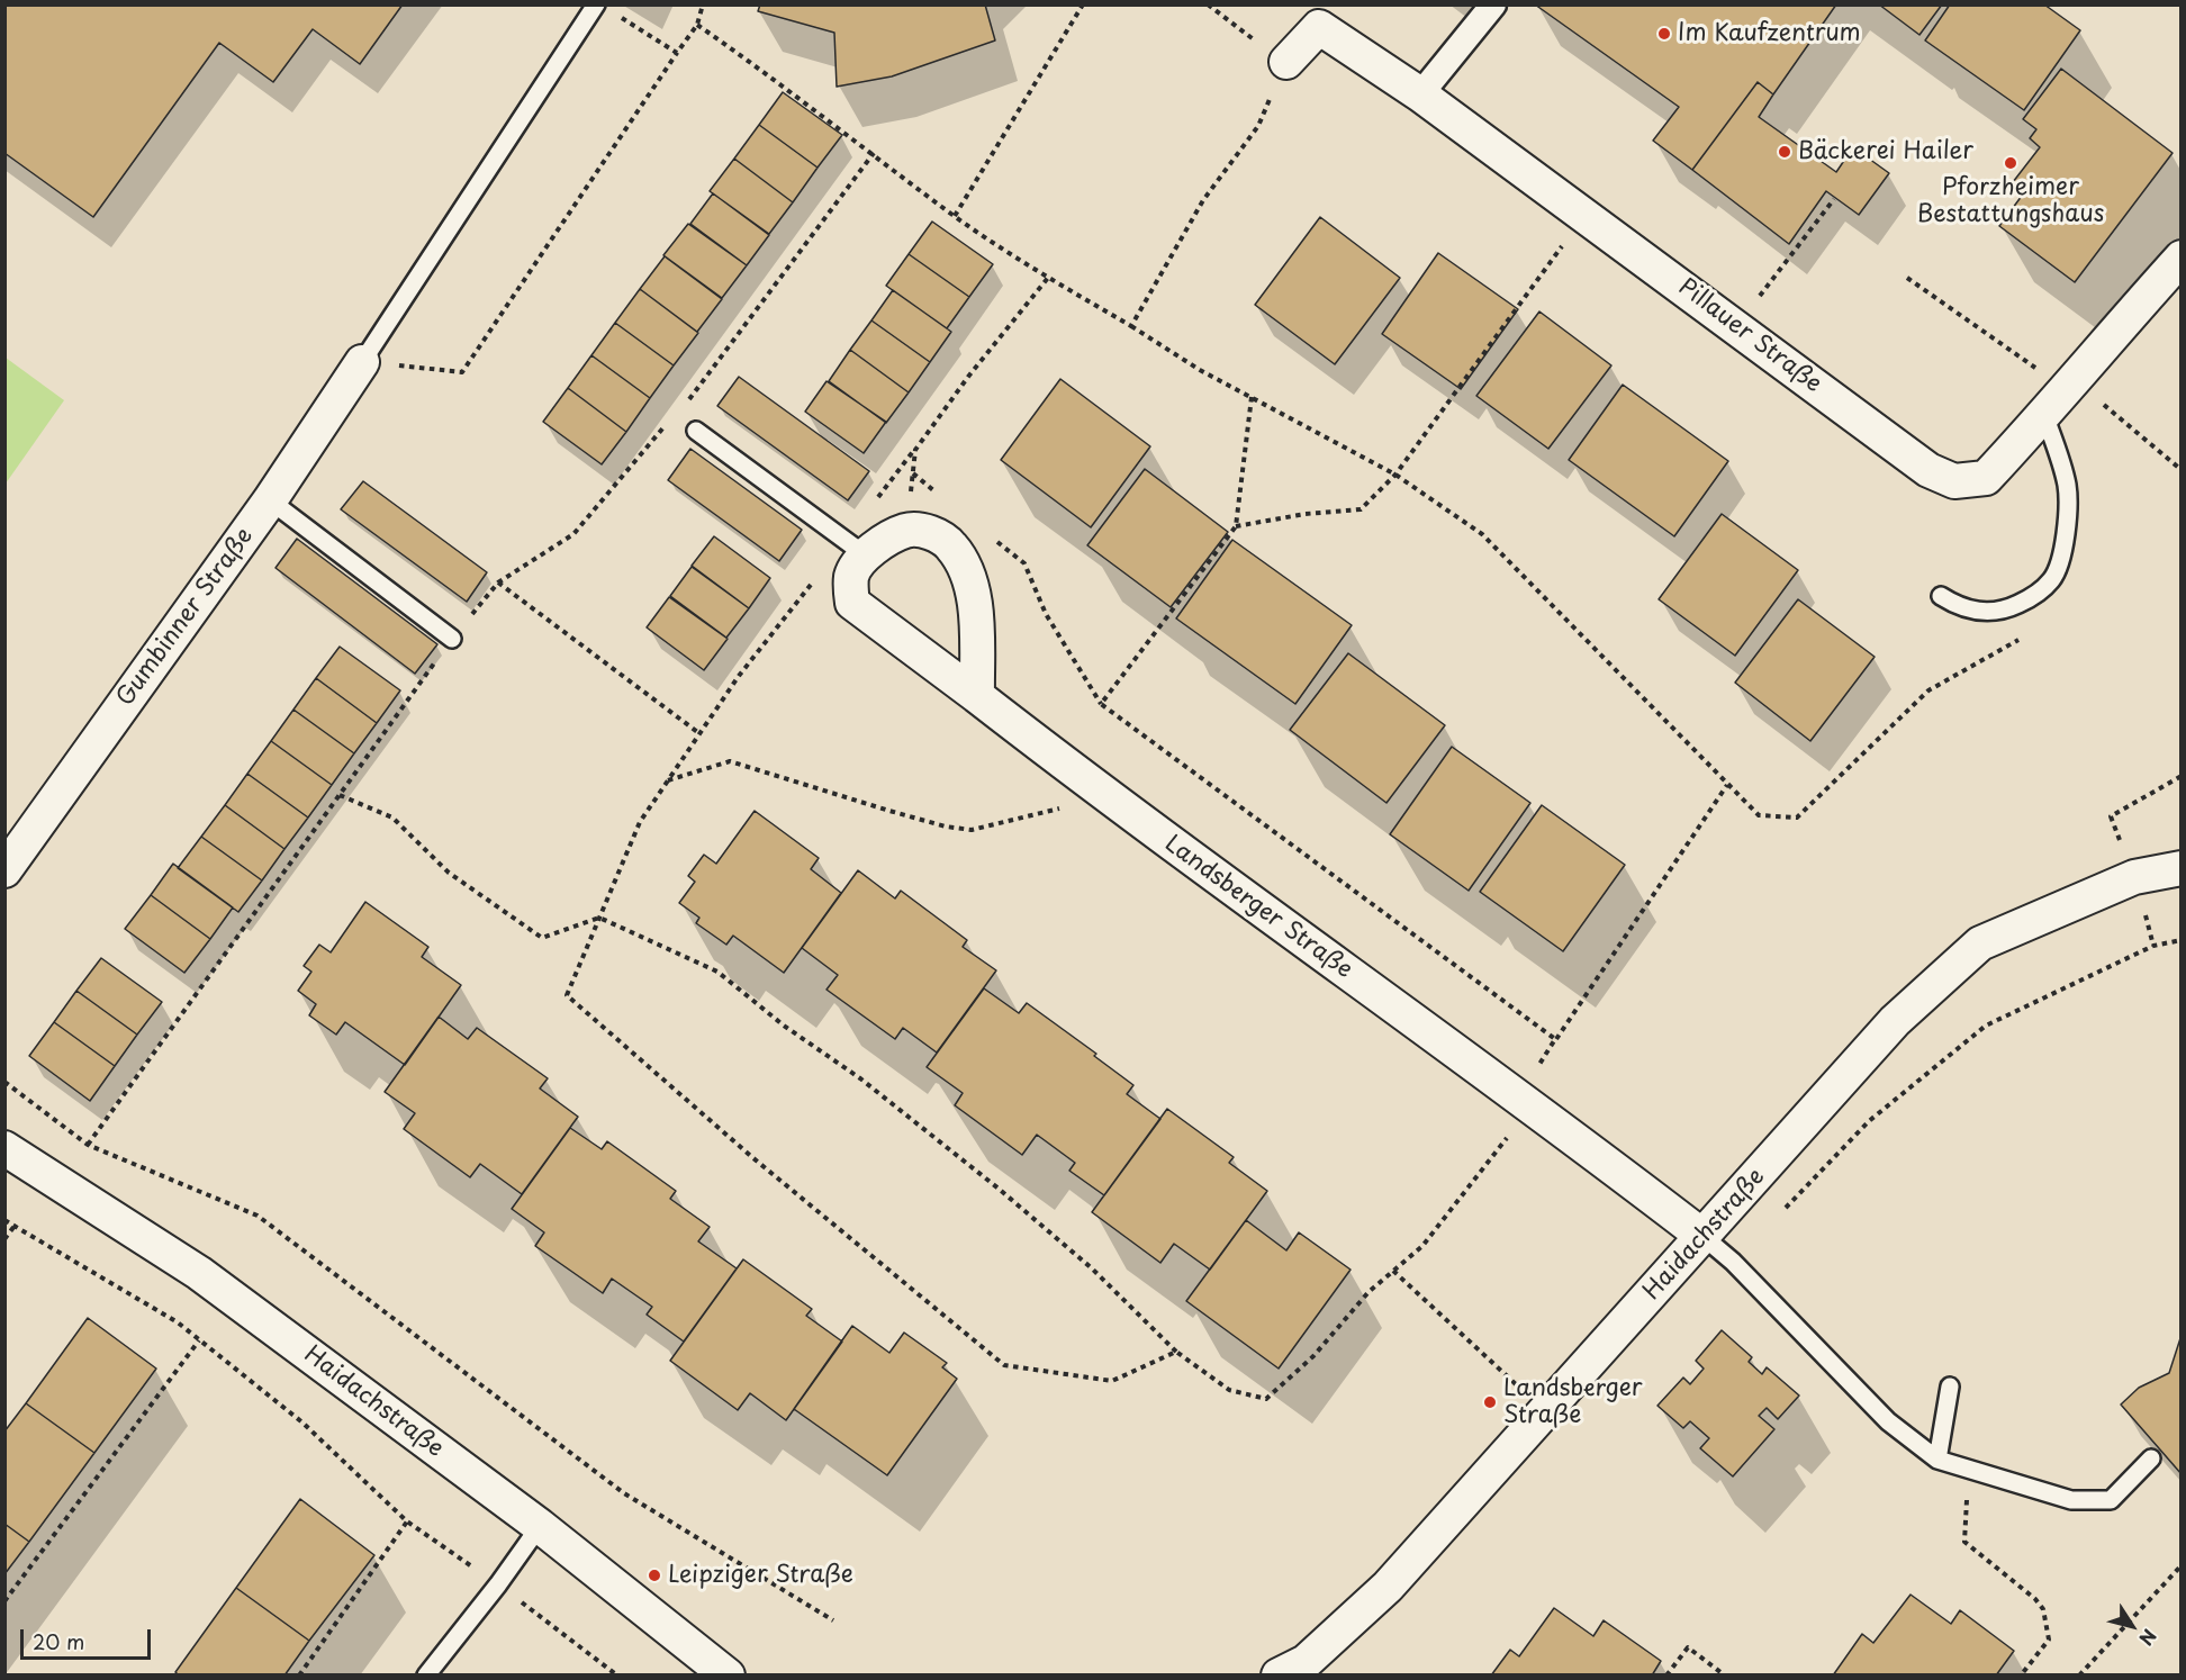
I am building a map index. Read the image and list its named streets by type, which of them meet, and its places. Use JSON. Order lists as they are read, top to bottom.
{
  "streets": {
    "street": [
      "Pillauer Straße",
      "Gumbinner Straße",
      "Landsberger Straße",
      "Haidachstraße"
    ]
  },
  "crossings": [
    ["Landsberger Straße", "Haidachstraße"]
  ],
  "places": [
    "Im Kaufzentrum",
    "Bäckerei Hailer",
    "Pforzheimer Bestattungshaus",
    "Landsberger Straße",
    "Leipziger Straße"
  ],
  "scale_bar": "20 m",
  "north": "bottom right"
}
